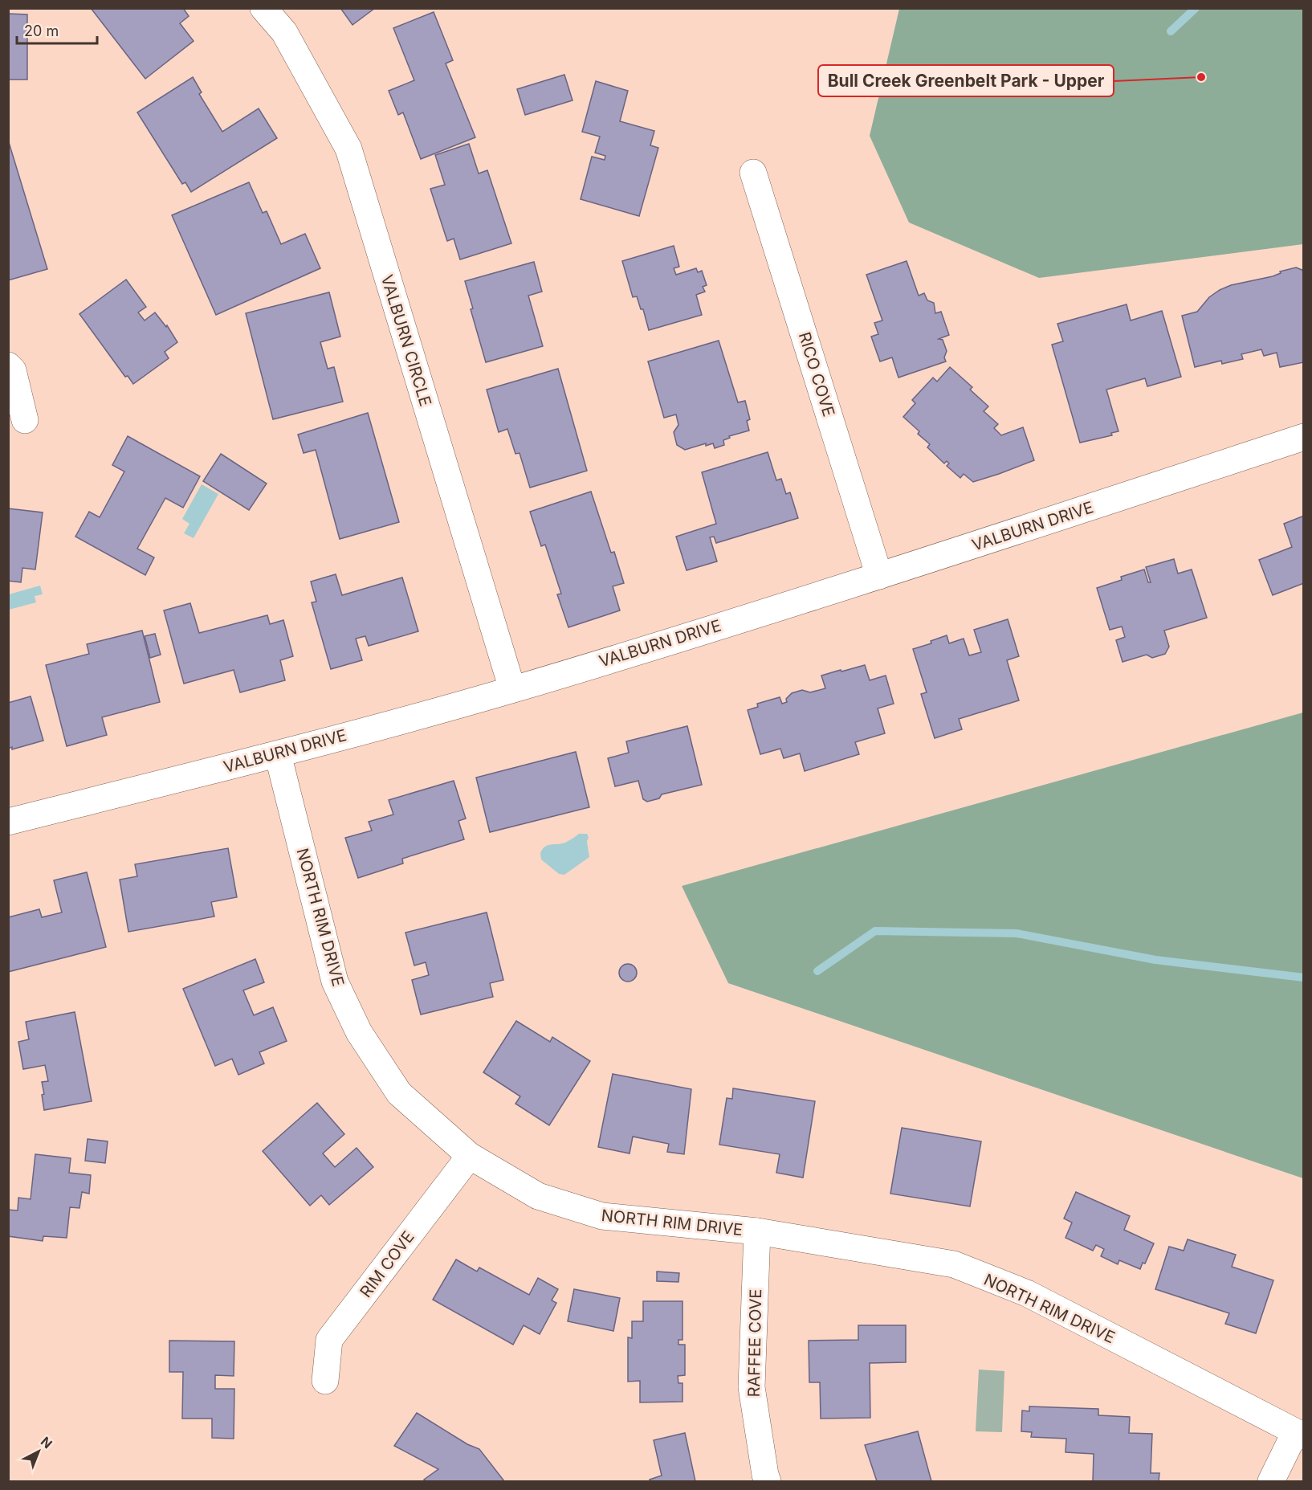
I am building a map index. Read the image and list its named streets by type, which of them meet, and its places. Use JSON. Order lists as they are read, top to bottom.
{
  "streets": {
    "street": [
      "VALBURN CIRCLE",
      "RICO COVE",
      "VALBURN DRIVE",
      "NORTH RIM DRIVE",
      "RIM COVE",
      "RAFFEE COVE"
    ]
  },
  "crossings": [
    ["VALBURN CIRCLE", "VALBURN DRIVE"],
    ["RICO COVE", "VALBURN DRIVE"],
    ["VALBURN DRIVE", "NORTH RIM DRIVE"],
    ["NORTH RIM DRIVE", "RIM COVE"],
    ["NORTH RIM DRIVE", "RAFFEE COVE"]
  ],
  "places": ["Bull Creek Greenbelt Park - Upper"],
  "scale_bar": "20 m",
  "north": "top right"
}
